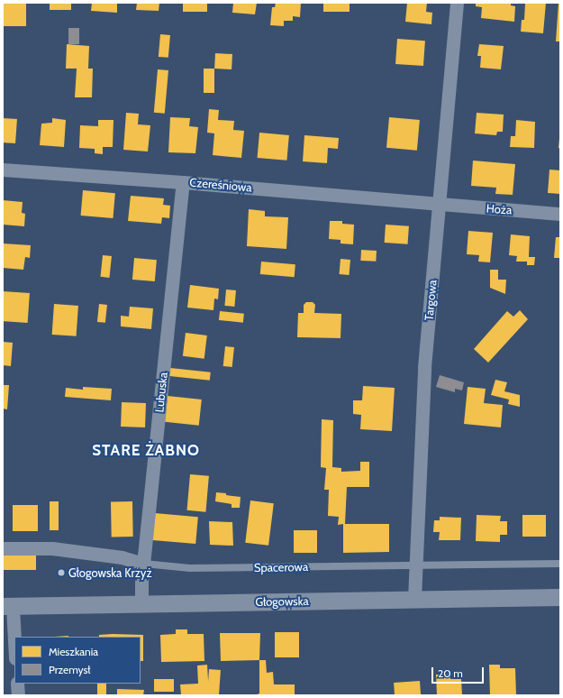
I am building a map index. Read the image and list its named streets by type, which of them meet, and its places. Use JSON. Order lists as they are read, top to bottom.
{
  "streets": {
    "street": [
      "Czereśniowa",
      "Hoża",
      "Targowa",
      "Lubuska",
      "Spacerowa",
      "Głogowska"
    ]
  },
  "crossings": [
    ["Czereśniowa", "Hoża"],
    ["Czereśniowa", "Targowa"],
    ["Czereśniowa", "Lubuska"],
    ["Hoża", "Targowa"],
    ["Targowa", "Spacerowa"],
    ["Targowa", "Głogowska"],
    ["Lubuska", "Spacerowa"],
    ["Lubuska", "Głogowska"]
  ],
  "districts": ["STARE ŻABNO"],
  "places": ["Głogowska Krzyż"],
  "legend": ["Mieszkania", "Przemysł"],
  "scale_bar": "20 m"
}
